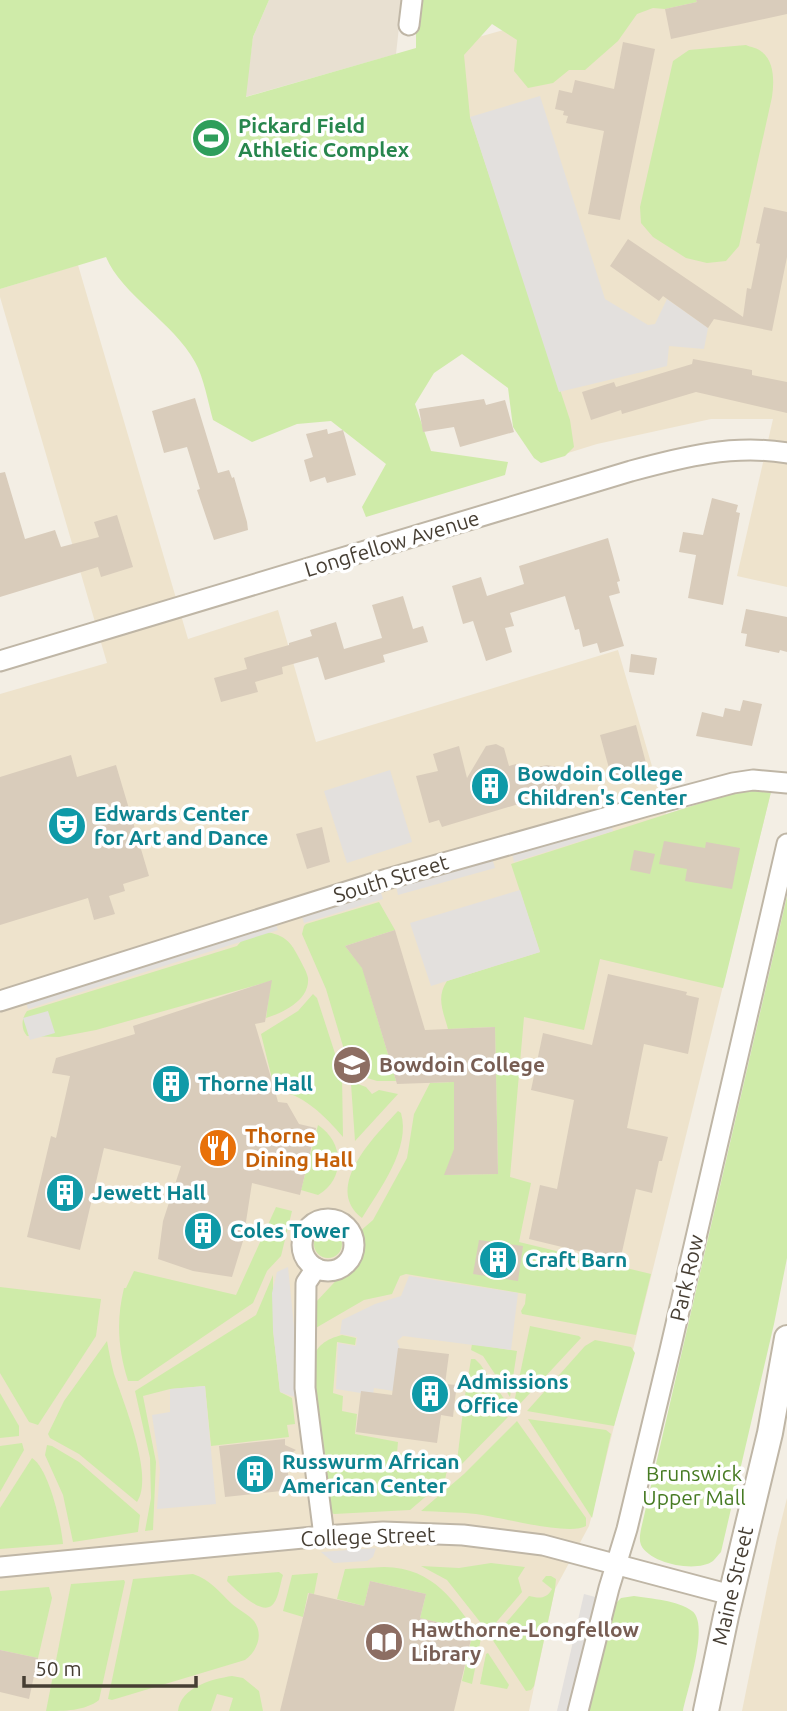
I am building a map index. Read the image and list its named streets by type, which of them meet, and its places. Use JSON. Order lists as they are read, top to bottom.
{
  "streets": {
    "street": [
      "Longfellow Avenue",
      "South Street",
      "Park Row",
      "College Street",
      "Maine Street"
    ]
  },
  "crossings": [
    ["Park Row", "College Street"],
    ["College Street", "Maine Street"]
  ],
  "parks": ["Brunswick Upper Mall"],
  "places": {
    "sports": ["Pickard Field Athletic Complex"],
    "building": [
      "Bowdoin College Children's Center",
      "Thorne Hall",
      "Jewett Hall",
      "Coles Tower",
      "Craft Barn",
      "Admissions Office",
      "Russwurm African American Center"
    ],
    "theatre": ["Edwards Center for Art and Dance"],
    "school or university": ["Bowdoin College"],
    "restaurant": ["Thorne Dining Hall"],
    "library": ["Hawthorne-Longfellow Library"]
  },
  "scale_bar": "50 m"
}
